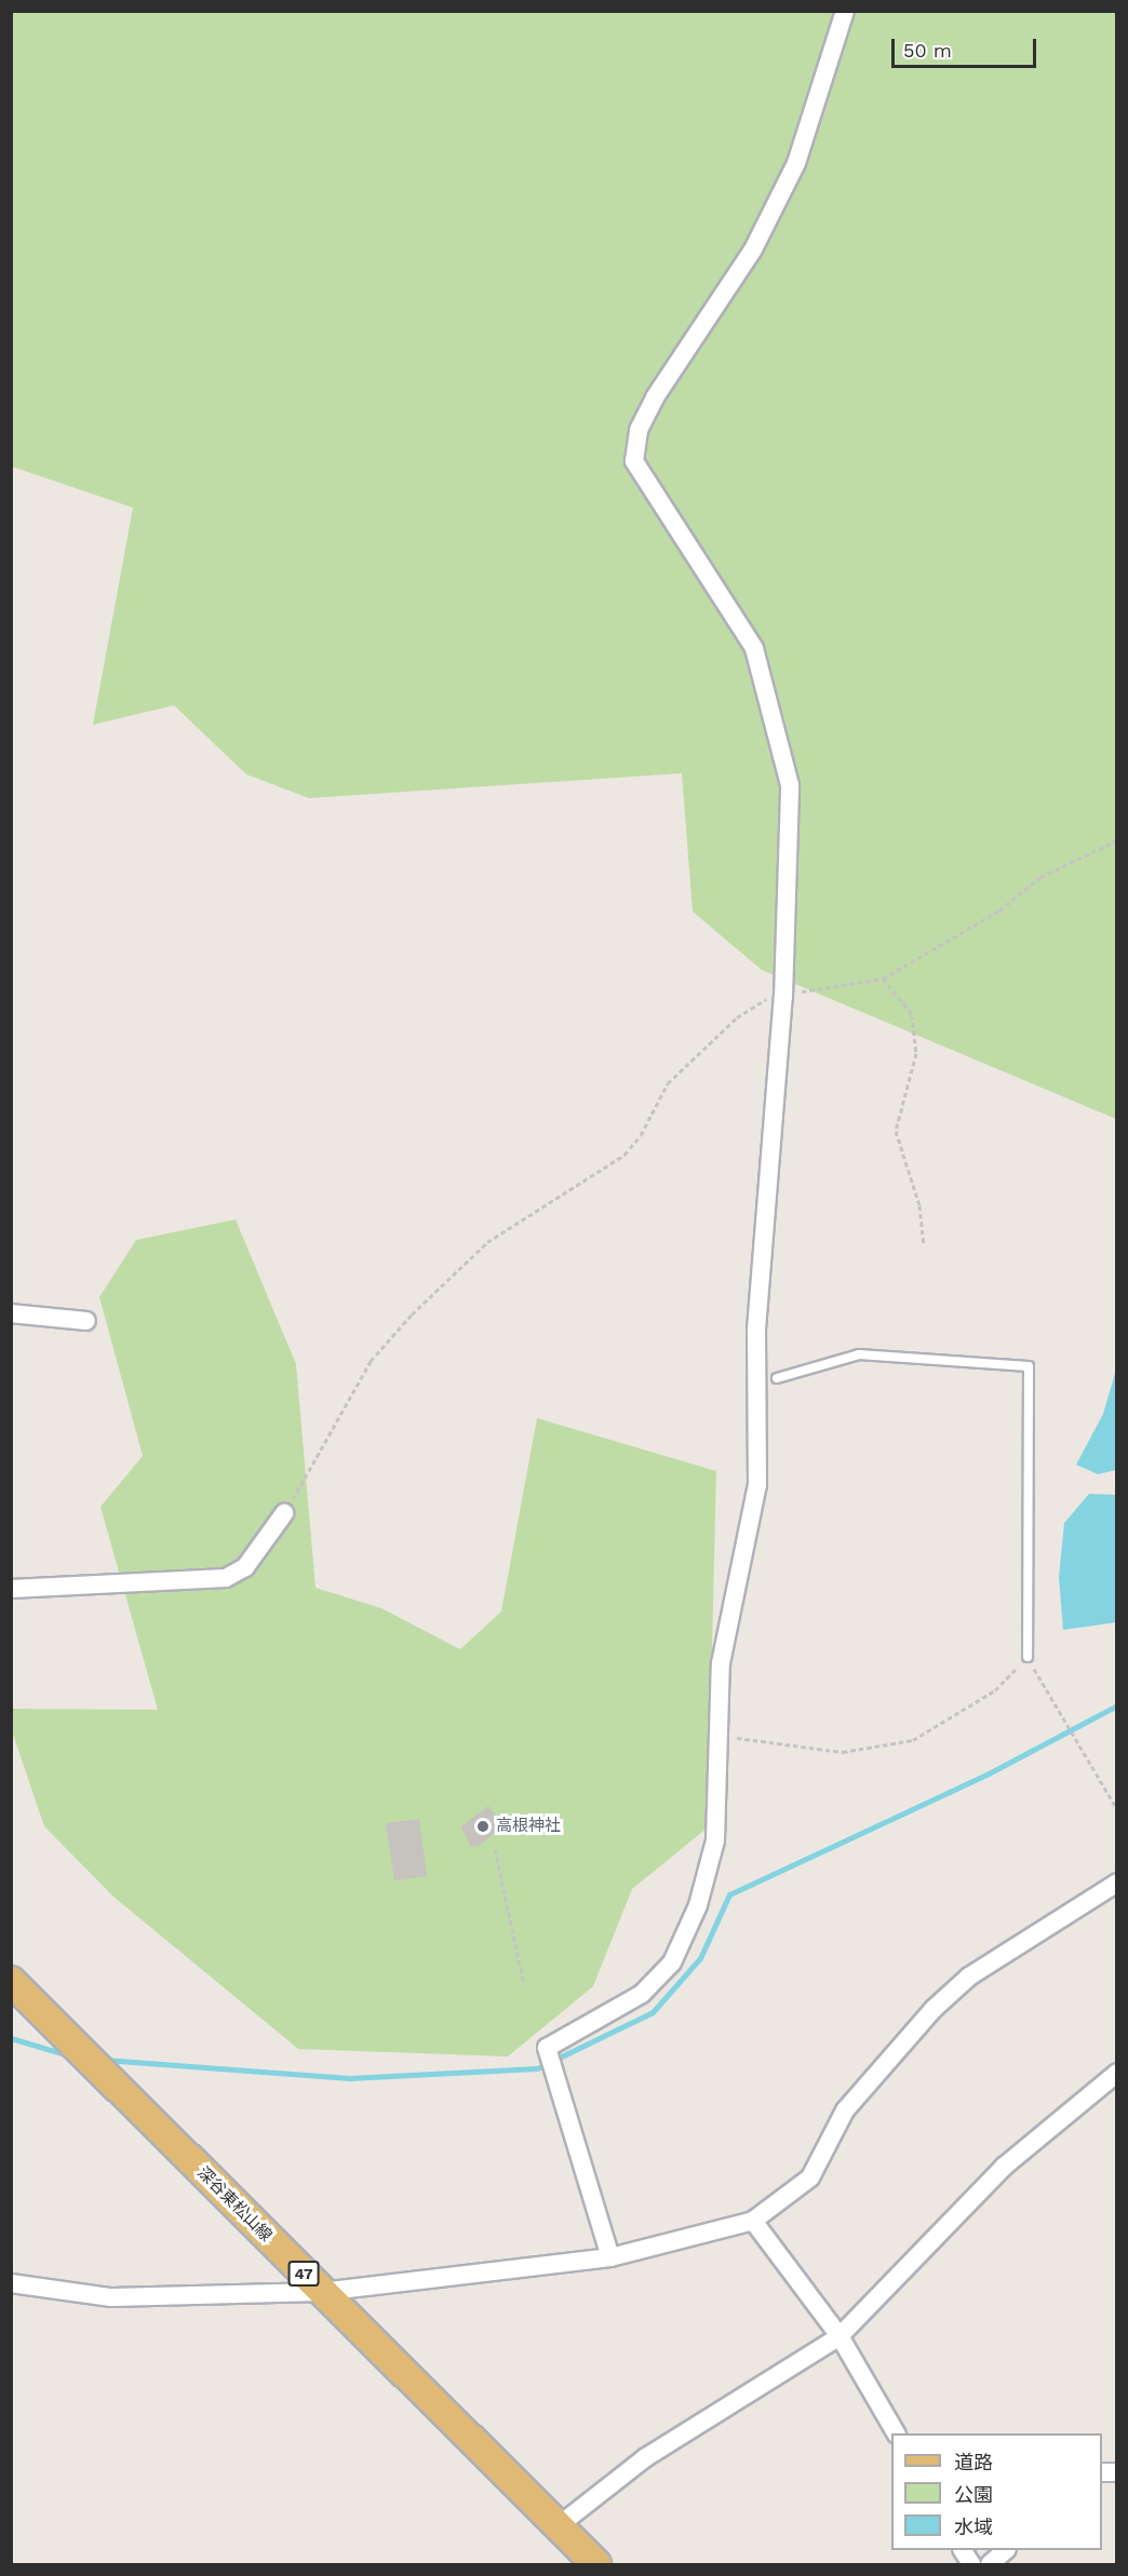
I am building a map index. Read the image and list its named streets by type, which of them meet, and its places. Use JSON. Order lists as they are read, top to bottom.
{
  "streets": {
    "main road": ["深谷東松山線", "47"]
  },
  "places": ["高根神社"],
  "legend": ["道路", "公園", "水域"],
  "scale_bar": "50 m"
}
